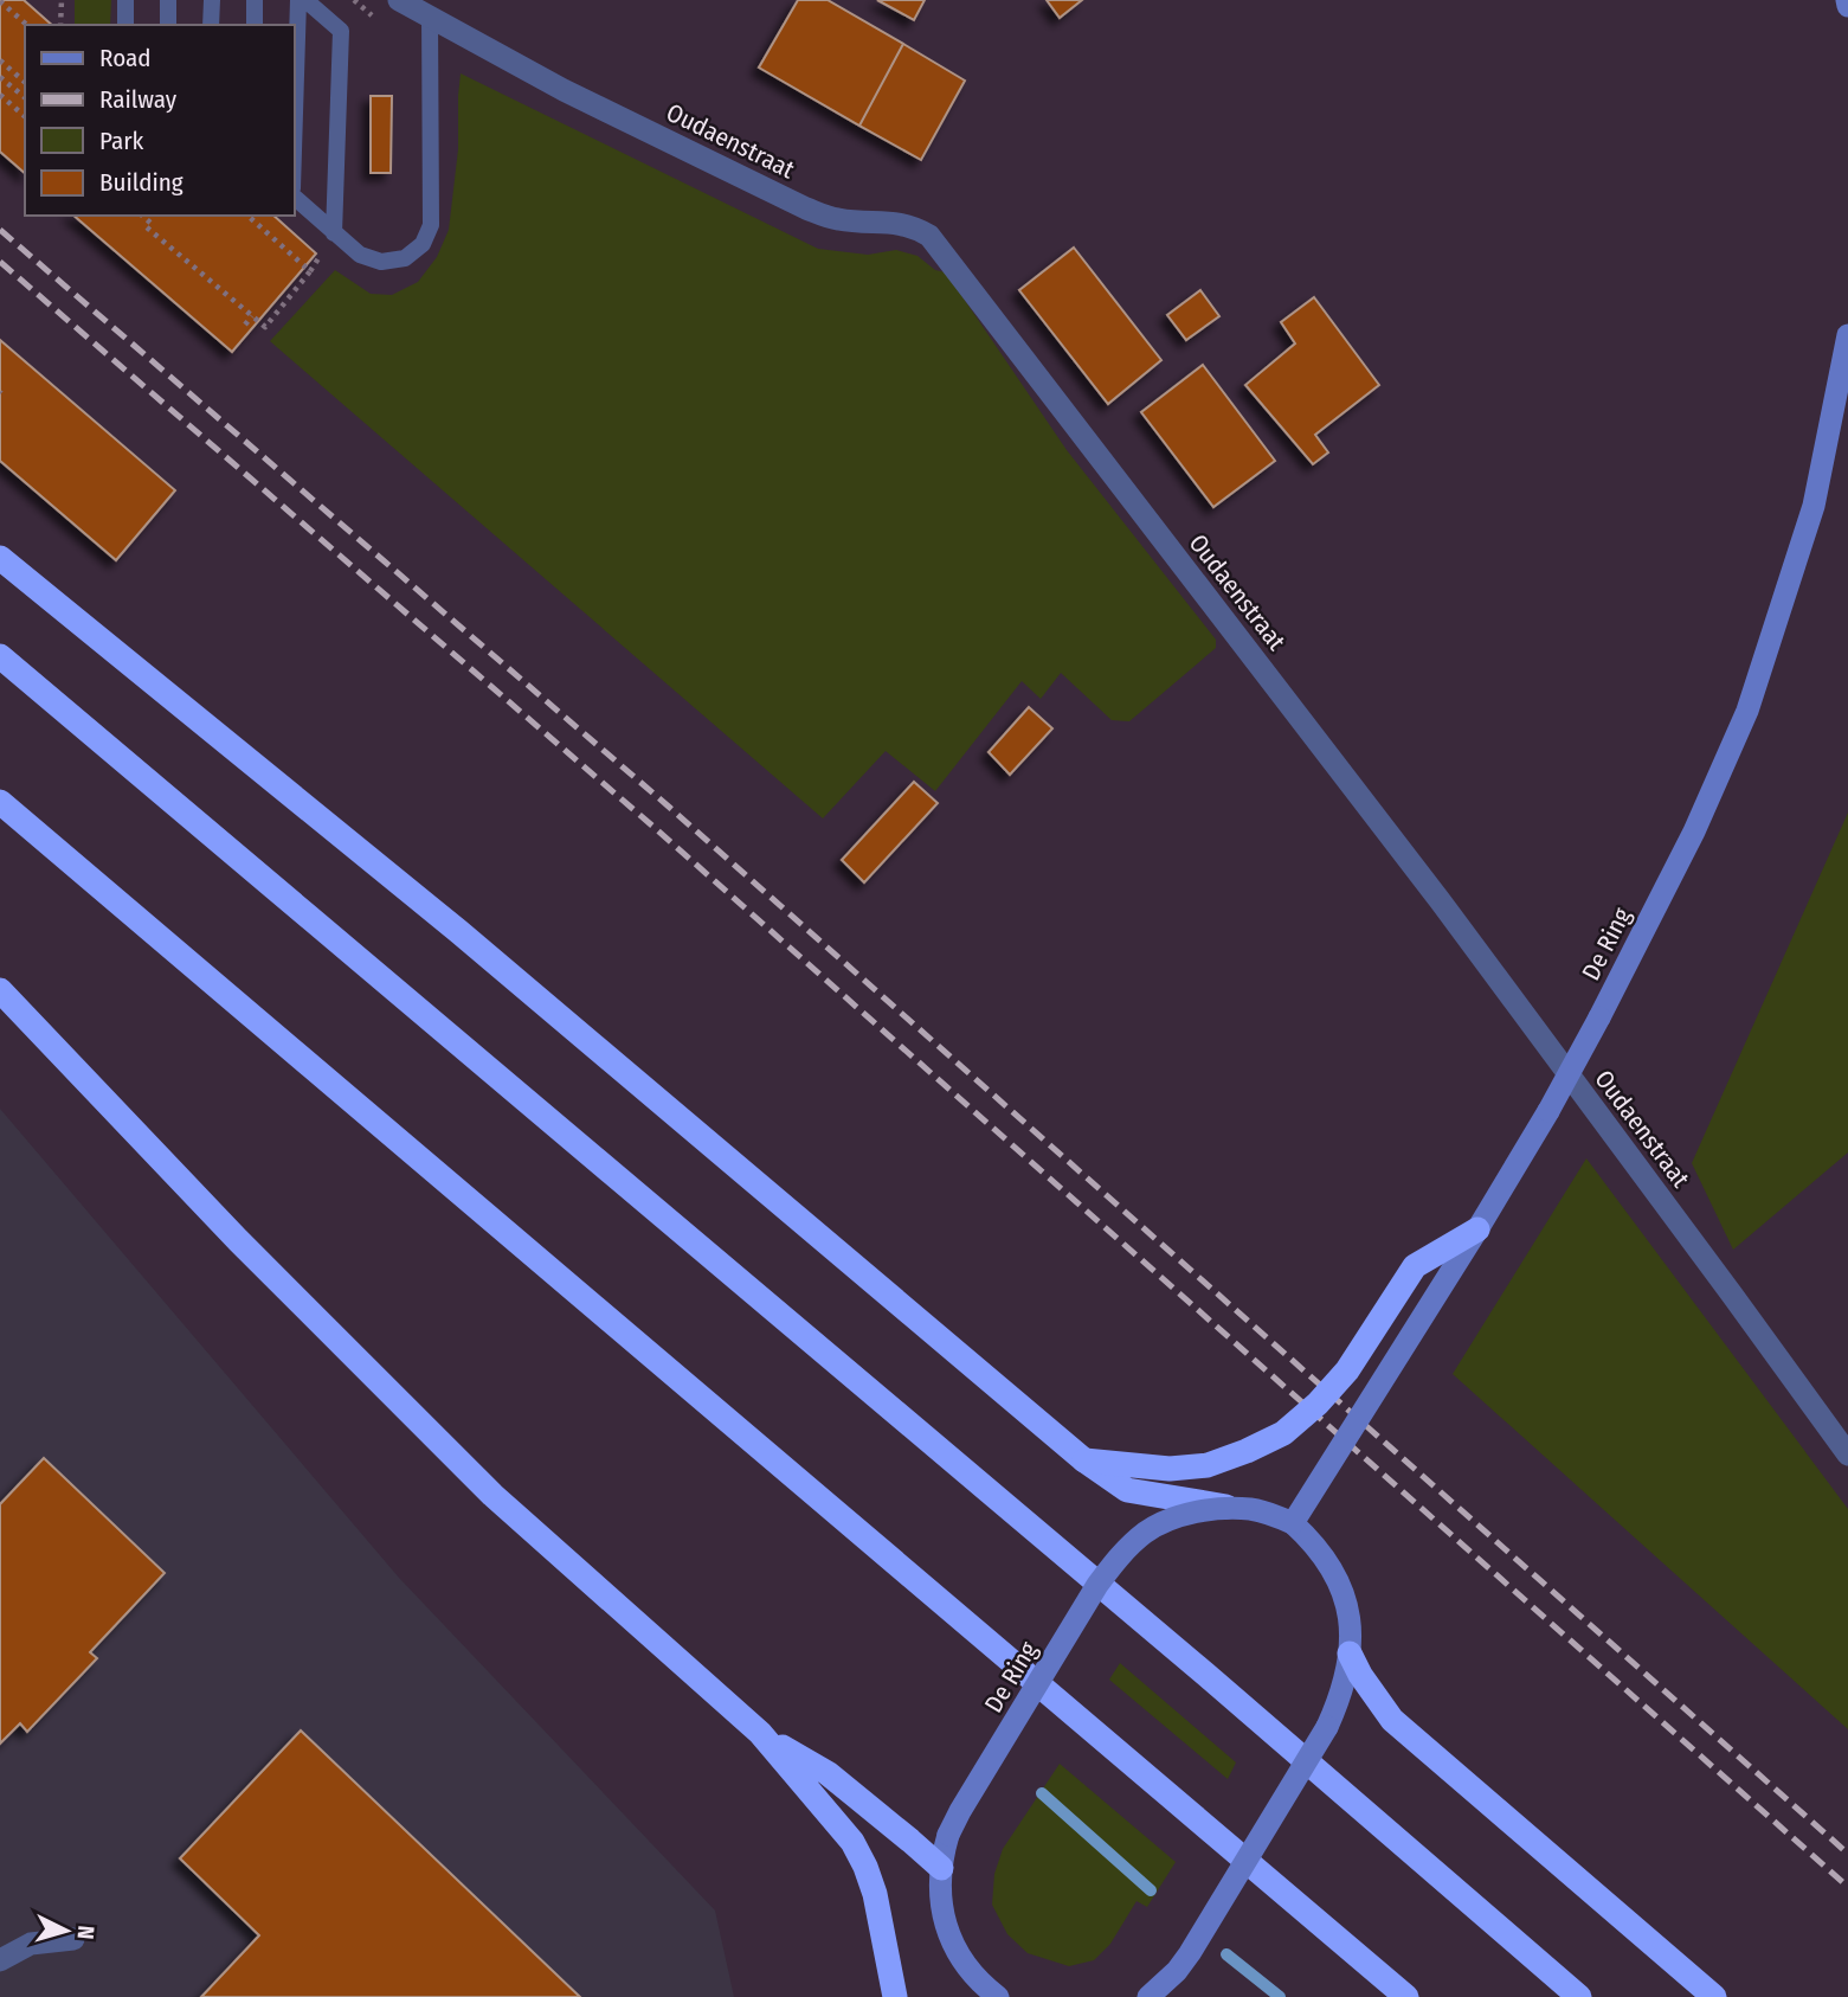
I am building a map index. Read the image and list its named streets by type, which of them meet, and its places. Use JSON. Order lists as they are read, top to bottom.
{
  "streets": {
    "main road": ["De Ring"],
    "street": ["Oudaenstraat"]
  },
  "legend": [
    "Road",
    "Railway",
    "Park",
    "Building"
  ],
  "north": "right"
}
